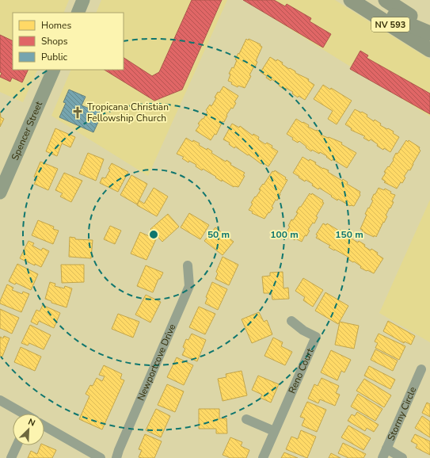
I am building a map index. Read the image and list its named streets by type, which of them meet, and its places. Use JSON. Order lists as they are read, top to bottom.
{
  "streets": {
    "main road": ["NV 593"],
    "street": [
      "Spencer Street",
      "Newportcove Drive",
      "Reno Court",
      "Stormy Circle"
    ]
  },
  "places": {
    "church": ["Tropicana Christian Fellowship Church"]
  },
  "legend": ["Homes", "Shops", "Public"],
  "north": "top right",
  "rings": ["50 m", "100 m", "150 m"]
}
